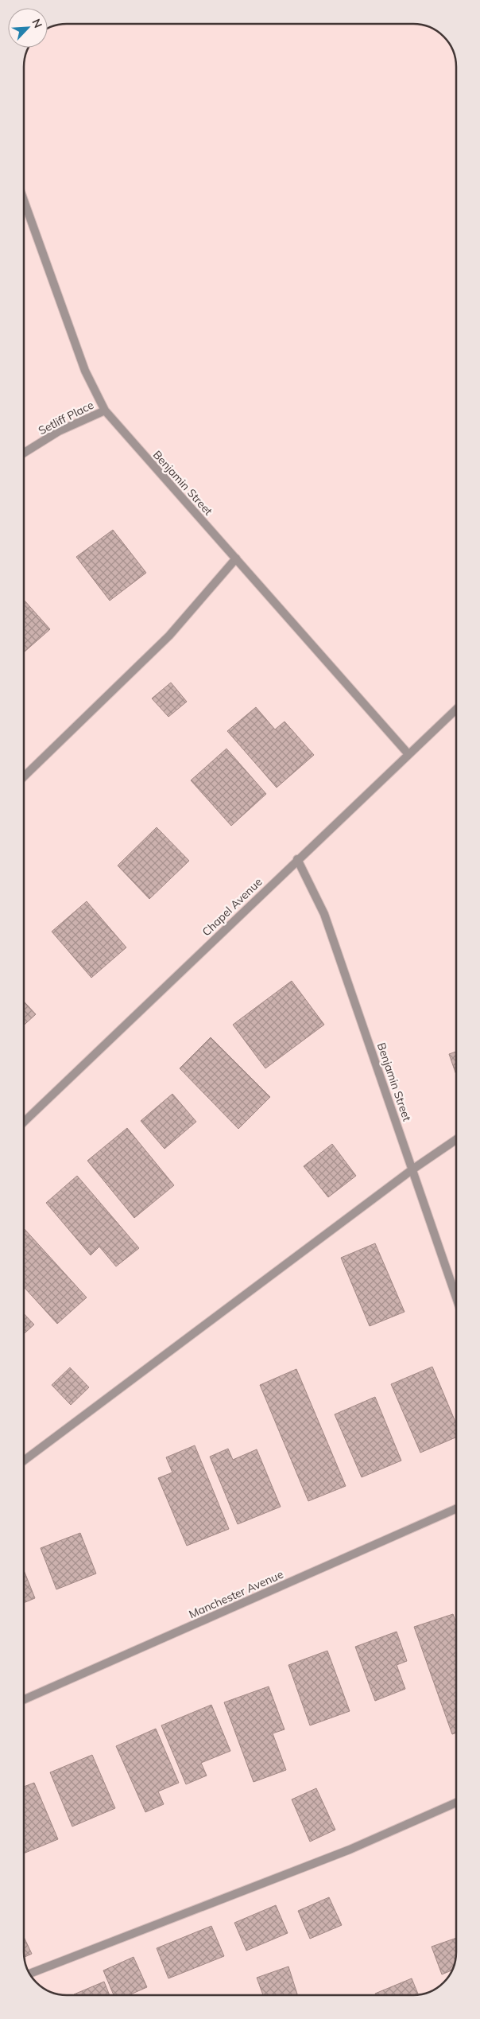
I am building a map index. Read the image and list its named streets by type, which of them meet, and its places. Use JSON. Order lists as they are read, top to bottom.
{
  "streets": {
    "street": [
      "Setliff Place",
      "Benjamin Street",
      "Chapel Avenue",
      "Manchester Avenue"
    ]
  },
  "crossings": [
    ["Setliff Place", "Benjamin Street"],
    ["Benjamin Street", "Chapel Avenue"]
  ],
  "north": "top right"
}
